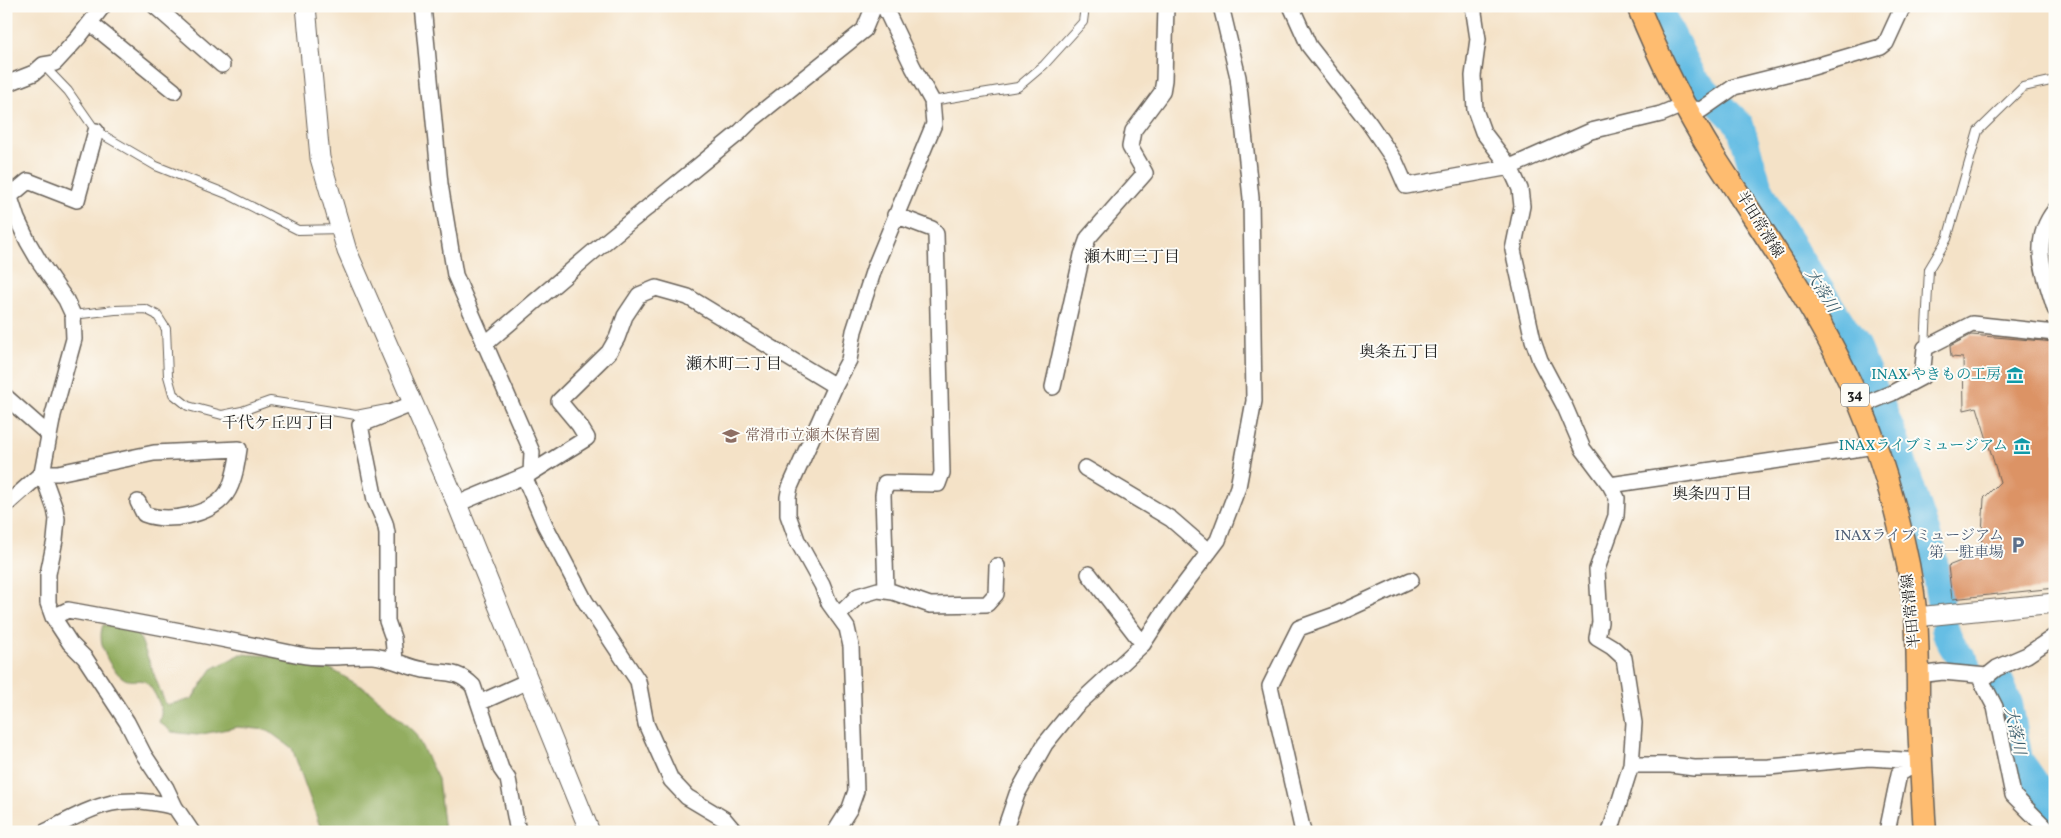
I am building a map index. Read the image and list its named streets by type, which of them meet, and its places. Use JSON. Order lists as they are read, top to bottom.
{
  "streets": {
    "main road": ["半田常滑線", "34"]
  },
  "districts": [
    "瀬木町三丁目",
    "奥条五丁目",
    "瀬木町二丁目",
    "千代ケ丘四丁目",
    "奥条四丁目"
  ],
  "water": ["大落川"],
  "places": {
    "museum": ["INAX やきもの工房", "INAXライブミュージアム"],
    "school or university": ["常滑市立瀬木保育園"],
    "parking": ["INAXライブミュージアム 第一駐車場"]
  }
}
